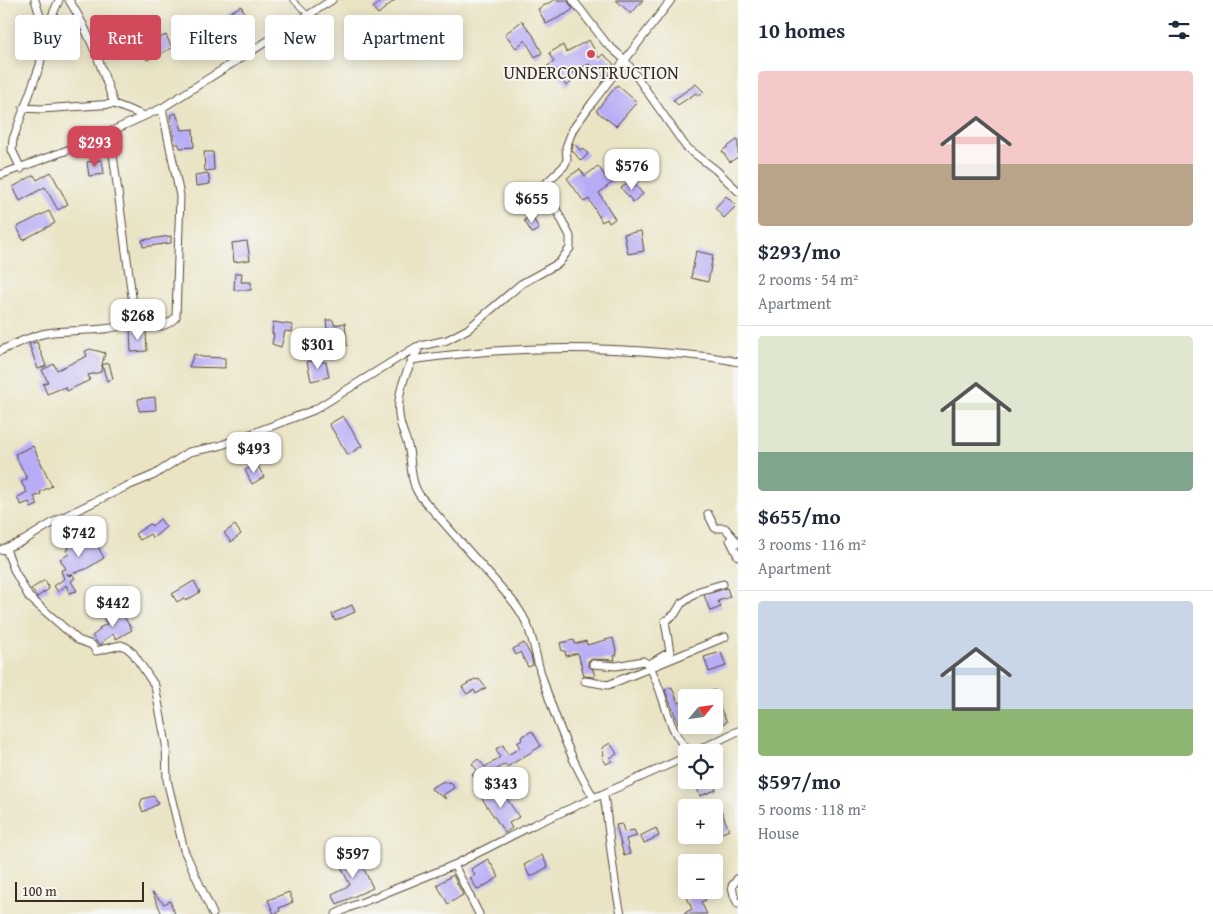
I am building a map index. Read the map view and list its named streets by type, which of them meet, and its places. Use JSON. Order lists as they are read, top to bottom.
{
  "places": ["UNDERCONSTRUCTION"],
  "scale_bar": "100 m",
  "north": "top right",
  "page": {
    "heading": "10 homes",
    "chip": [
      "Buy",
      "Rent",
      "Filters",
      "New",
      "Apartment"
    ],
    "list": [
      {
        "name": "$293/mo",
        "note": "2 rooms · 54 m² · Apartment"
      },
      {
        "name": "$655/mo",
        "note": "3 rooms · 116 m² · Apartment"
      },
      {
        "name": "$597/mo",
        "note": "5 rooms · 118 m² · House"
      }
    ],
    "price": [
      "$293",
      "$576",
      "$655",
      "$268",
      "$301",
      "$493",
      "$742",
      "$442",
      "$343",
      "$597"
    ],
    "map_buttons": ["+", "−"],
    "scale": "100 m"
  }
}
